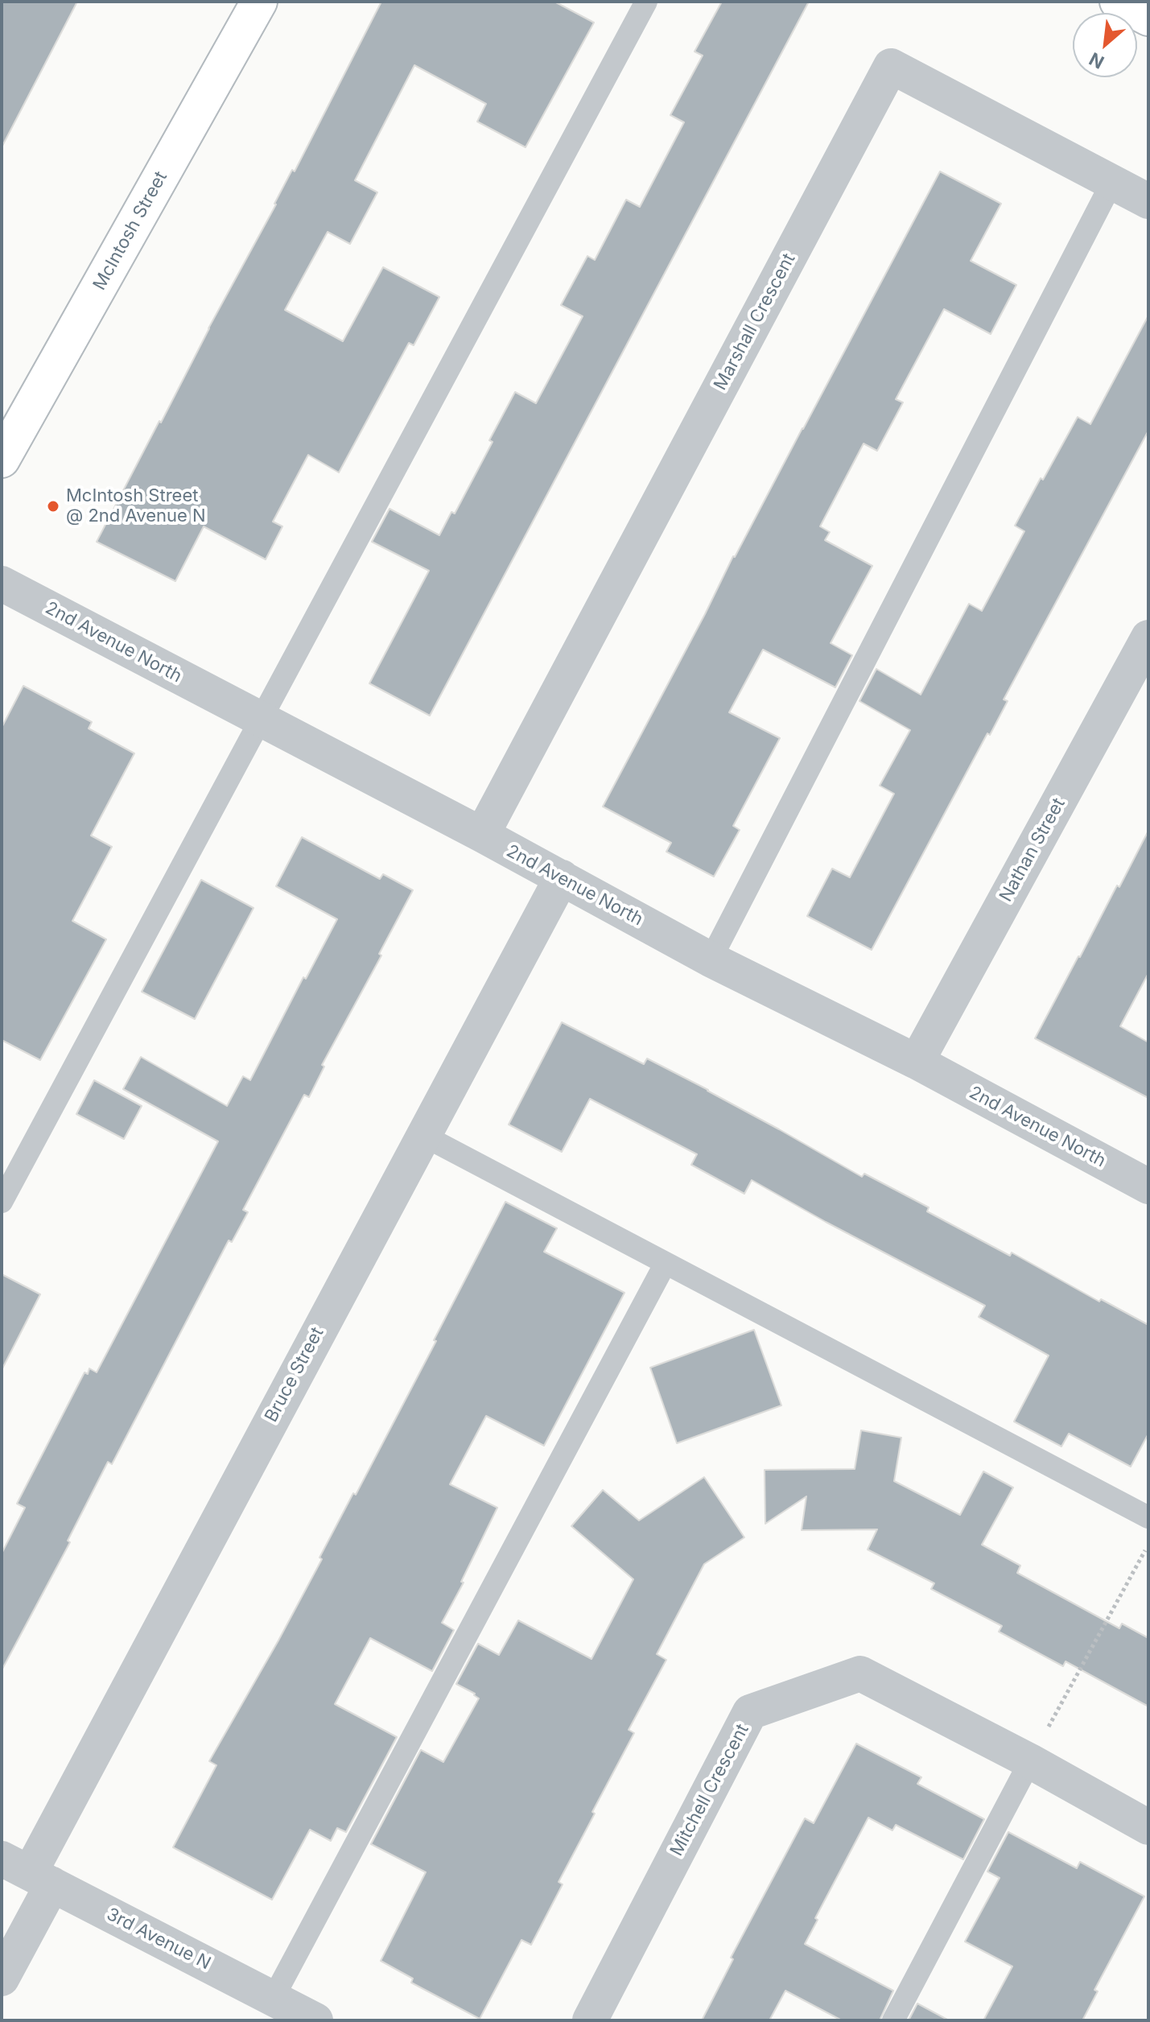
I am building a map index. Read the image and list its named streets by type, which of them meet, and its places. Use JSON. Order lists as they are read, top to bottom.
{
  "streets": {
    "street": [
      "McIntosh Street",
      "Marshall Crescent",
      "2nd Avenue North",
      "Nathan Street",
      "Bruce Street",
      "Mitchell Crescent",
      "3rd Avenue N"
    ]
  },
  "crossings": [
    ["Marshall Crescent", "2nd Avenue North"],
    ["2nd Avenue North", "Nathan Street"],
    ["2nd Avenue North", "Bruce Street"],
    ["Bruce Street", "3rd Avenue N"]
  ],
  "places": ["McIntosh Street @ 2nd Avenue N"],
  "north": "bottom left"
}
